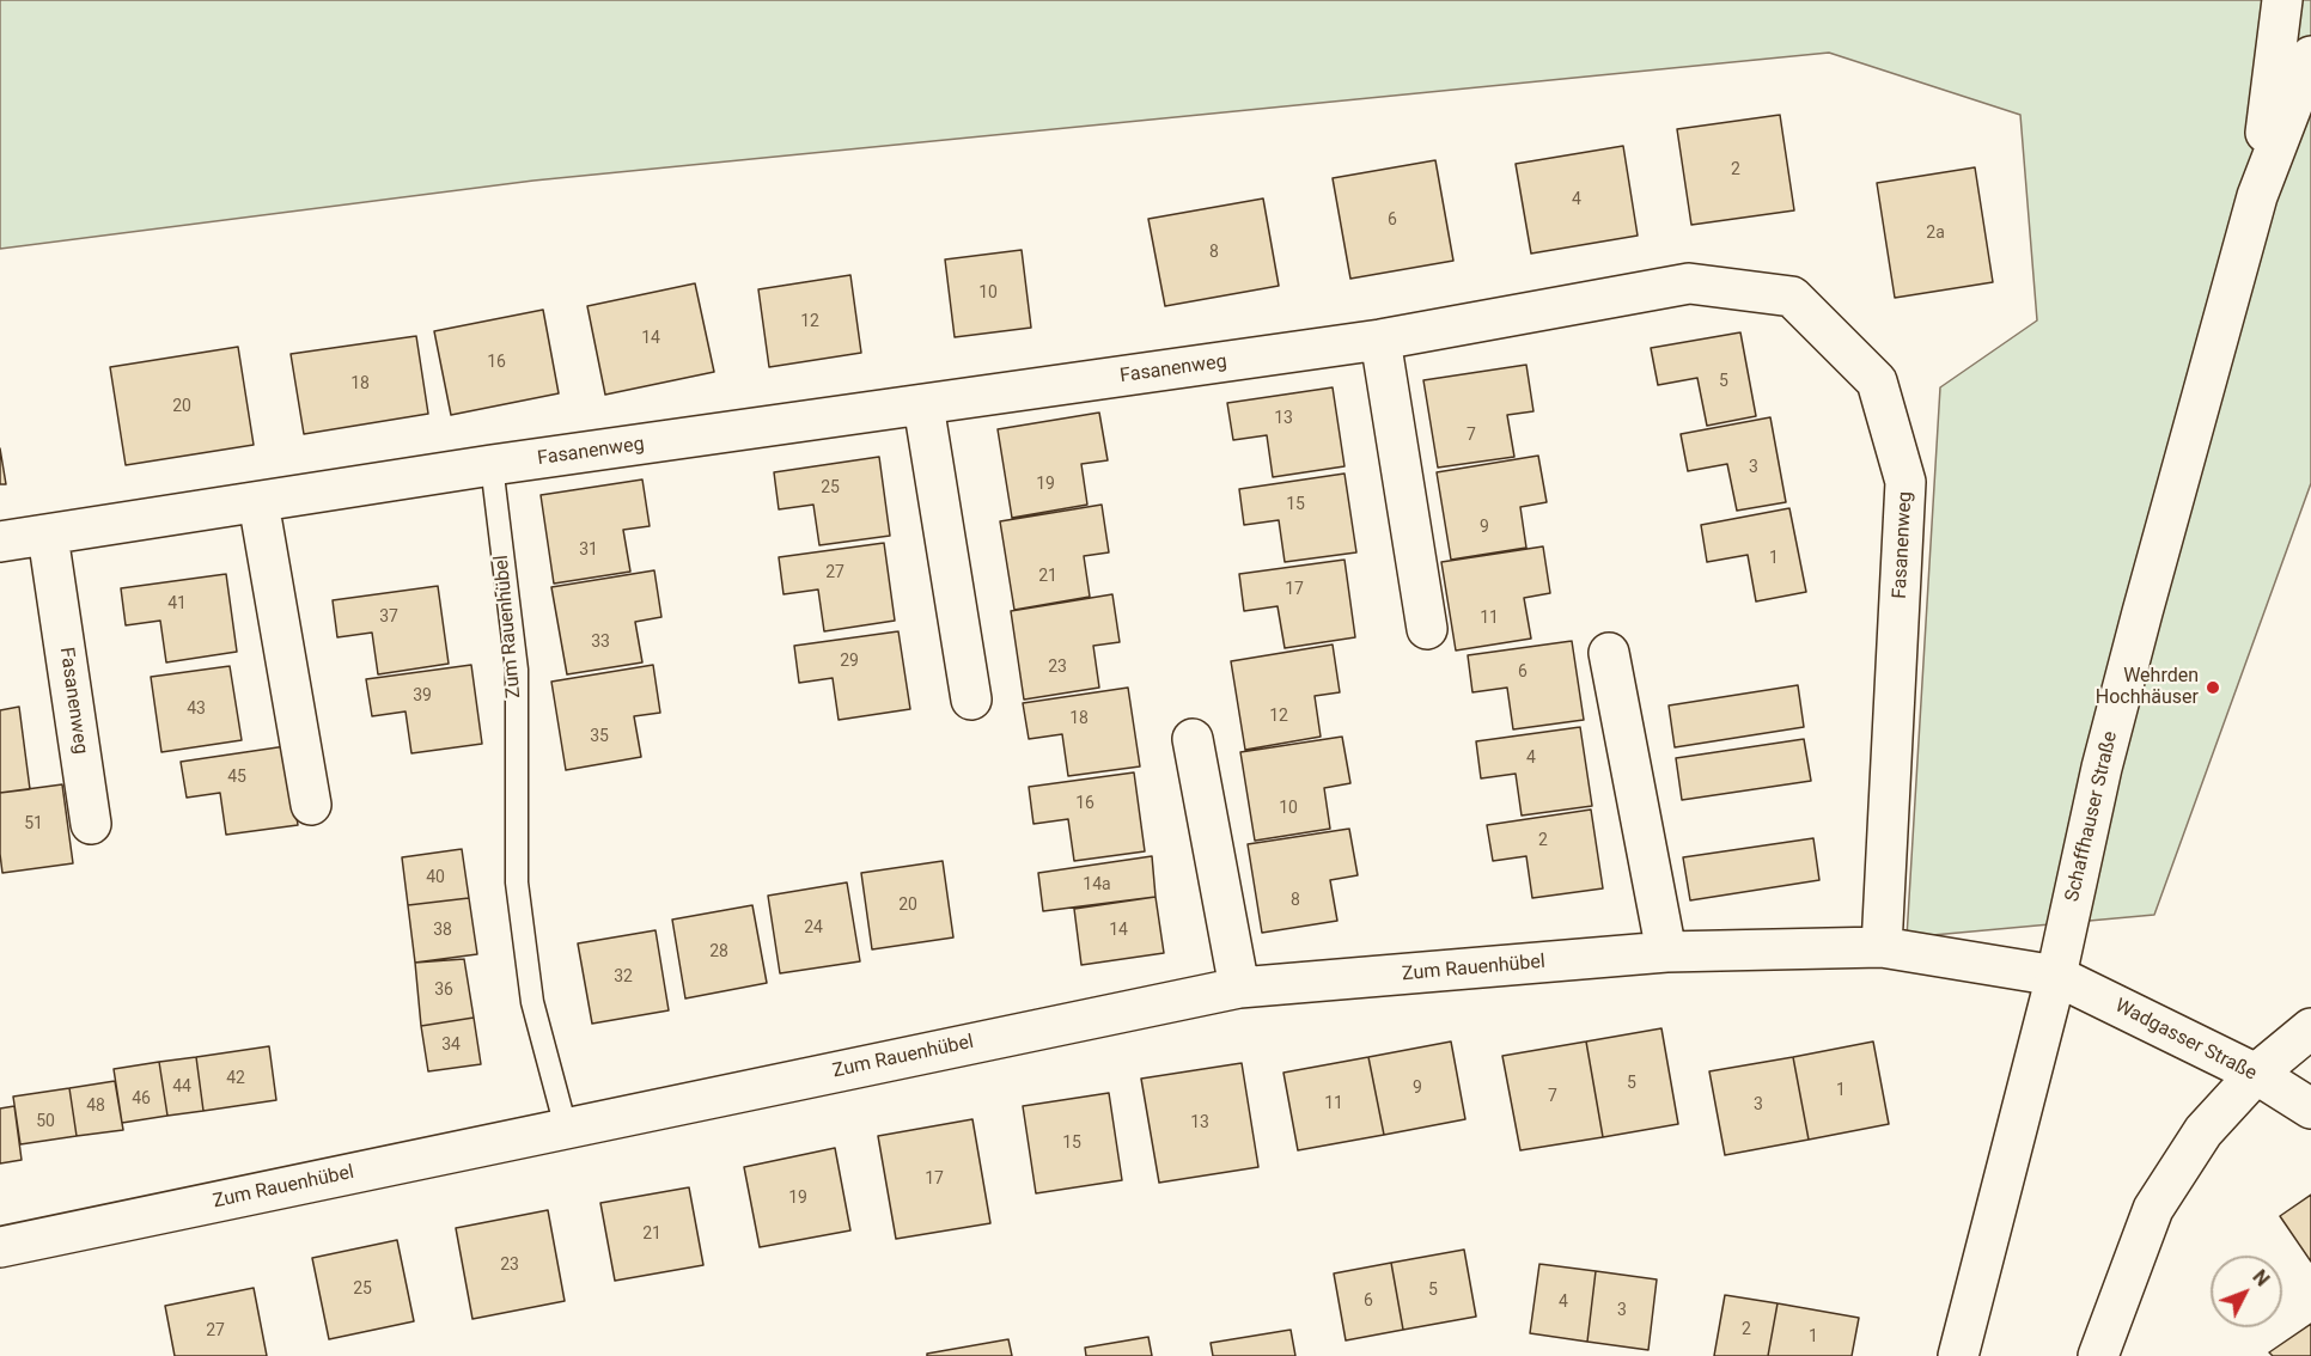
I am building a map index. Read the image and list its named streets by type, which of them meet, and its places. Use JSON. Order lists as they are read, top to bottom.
{
  "streets": {
    "street": [
      "Fasanenweg",
      "Zum Rauenhübel",
      "Schaffhauser Straße",
      "Wadgasser Straße"
    ]
  },
  "crossings": [
    ["Fasanenweg", "Zum Rauenhübel"],
    ["Zum Rauenhübel", "Schaffhauser Straße"],
    ["Zum Rauenhübel", "Wadgasser Straße"],
    ["Schaffhauser Straße", "Wadgasser Straße"]
  ],
  "places": ["Wehrden Hochhäuser"],
  "house_numbers": [
    "2",
    "4",
    "6",
    "2a",
    "8",
    "10",
    "12",
    "14",
    "16",
    "5",
    "18",
    "20",
    "13",
    "7",
    "3",
    "19",
    "25",
    "15",
    "9",
    "31",
    "1",
    "27",
    "21",
    "17",
    "41",
    "37",
    "11",
    "33",
    "29",
    "23",
    "6",
    "39",
    "43",
    "12",
    "18",
    "35",
    "4",
    "45",
    "16",
    "10",
    "51",
    "2",
    "40",
    "14a",
    "8",
    "20",
    "24",
    "38",
    "14",
    "28",
    "32",
    "36",
    "34",
    "42",
    "5",
    "44",
    "9",
    "1",
    "7",
    "46",
    "11",
    "3",
    "48",
    "50",
    "13",
    "15",
    "17",
    "19",
    "21",
    "23",
    "25",
    "5",
    "6",
    "4",
    "3",
    "2",
    "27",
    "1"
  ],
  "north": "top right"
}
